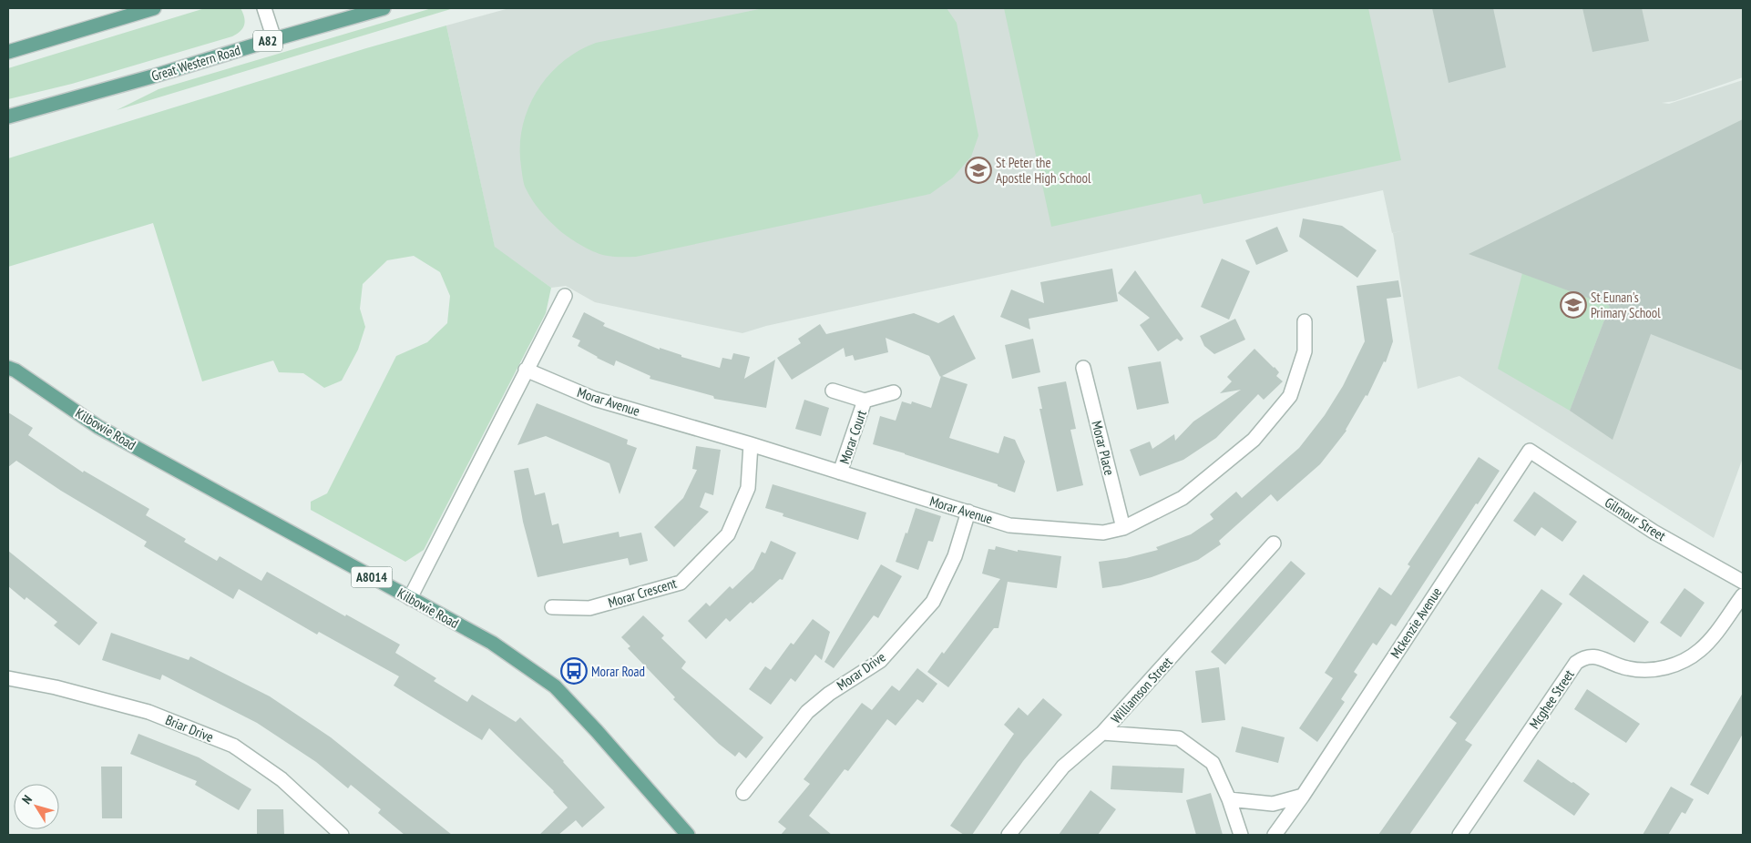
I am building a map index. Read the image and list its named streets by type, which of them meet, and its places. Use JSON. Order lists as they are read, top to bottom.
{
  "streets": {
    "main road": [
      "A82",
      "Great Western Road",
      "Kilbowie Road",
      "A8014"
    ],
    "street": [
      "Morar Avenue",
      "Morar Court",
      "Morar Place",
      "Gilmour Street",
      "Morar Crescent",
      "Mckenzie Avenue",
      "Morar Drive",
      "Williamson Street",
      "Mcghee Street",
      "Briar Drive"
    ]
  },
  "crossings": [
    ["Morar Avenue", "Morar Court"],
    ["Morar Avenue", "Morar Place"],
    ["Morar Avenue", "Morar Crescent"],
    ["Morar Avenue", "Morar Drive"],
    ["Gilmour Street", "Mckenzie Avenue"]
  ],
  "places": {
    "school or university": ["St Peter the Apostle High School", "St Eunan's Primary School"],
    "bus stop": ["Morar Road"]
  },
  "north": "top left"
}
